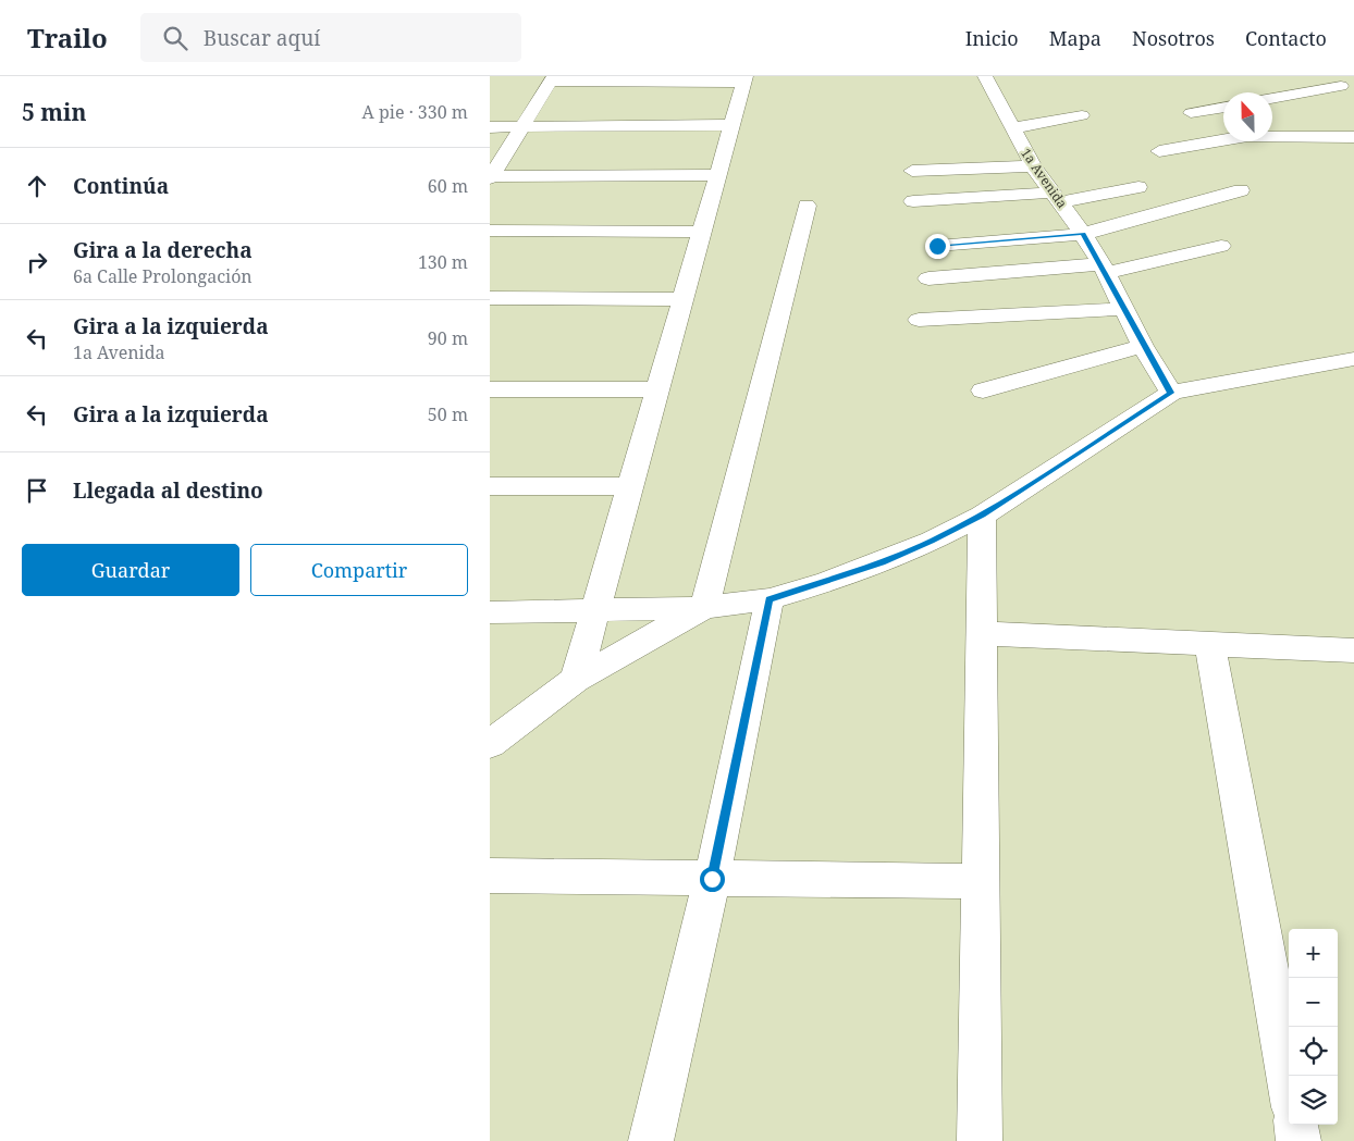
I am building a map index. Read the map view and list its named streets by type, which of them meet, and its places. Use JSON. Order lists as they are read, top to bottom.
{
  "streets": {
    "street": ["1a Avenida"]
  },
  "north": "top",
  "page": {
    "header": "Trailo",
    "search": "Buscar aquí",
    "nav": [
      "Inicio",
      "Mapa",
      "Nosotros",
      "Contacto"
    ],
    "heading": ["5 min", "A pie · 330 m"],
    "list": [
      ["Continúa", "60 m"],
      ["Gira a la derecha", "6a Calle Prolongación", "130 m"],
      ["Gira a la izquierda", "1a Avenida", "90 m"],
      ["Gira a la izquierda", "50 m"],
      "Llegada al destino"
    ],
    "buttons": ["Guardar", "Compartir"],
    "map_buttons": ["+", "−"]
  }
}
